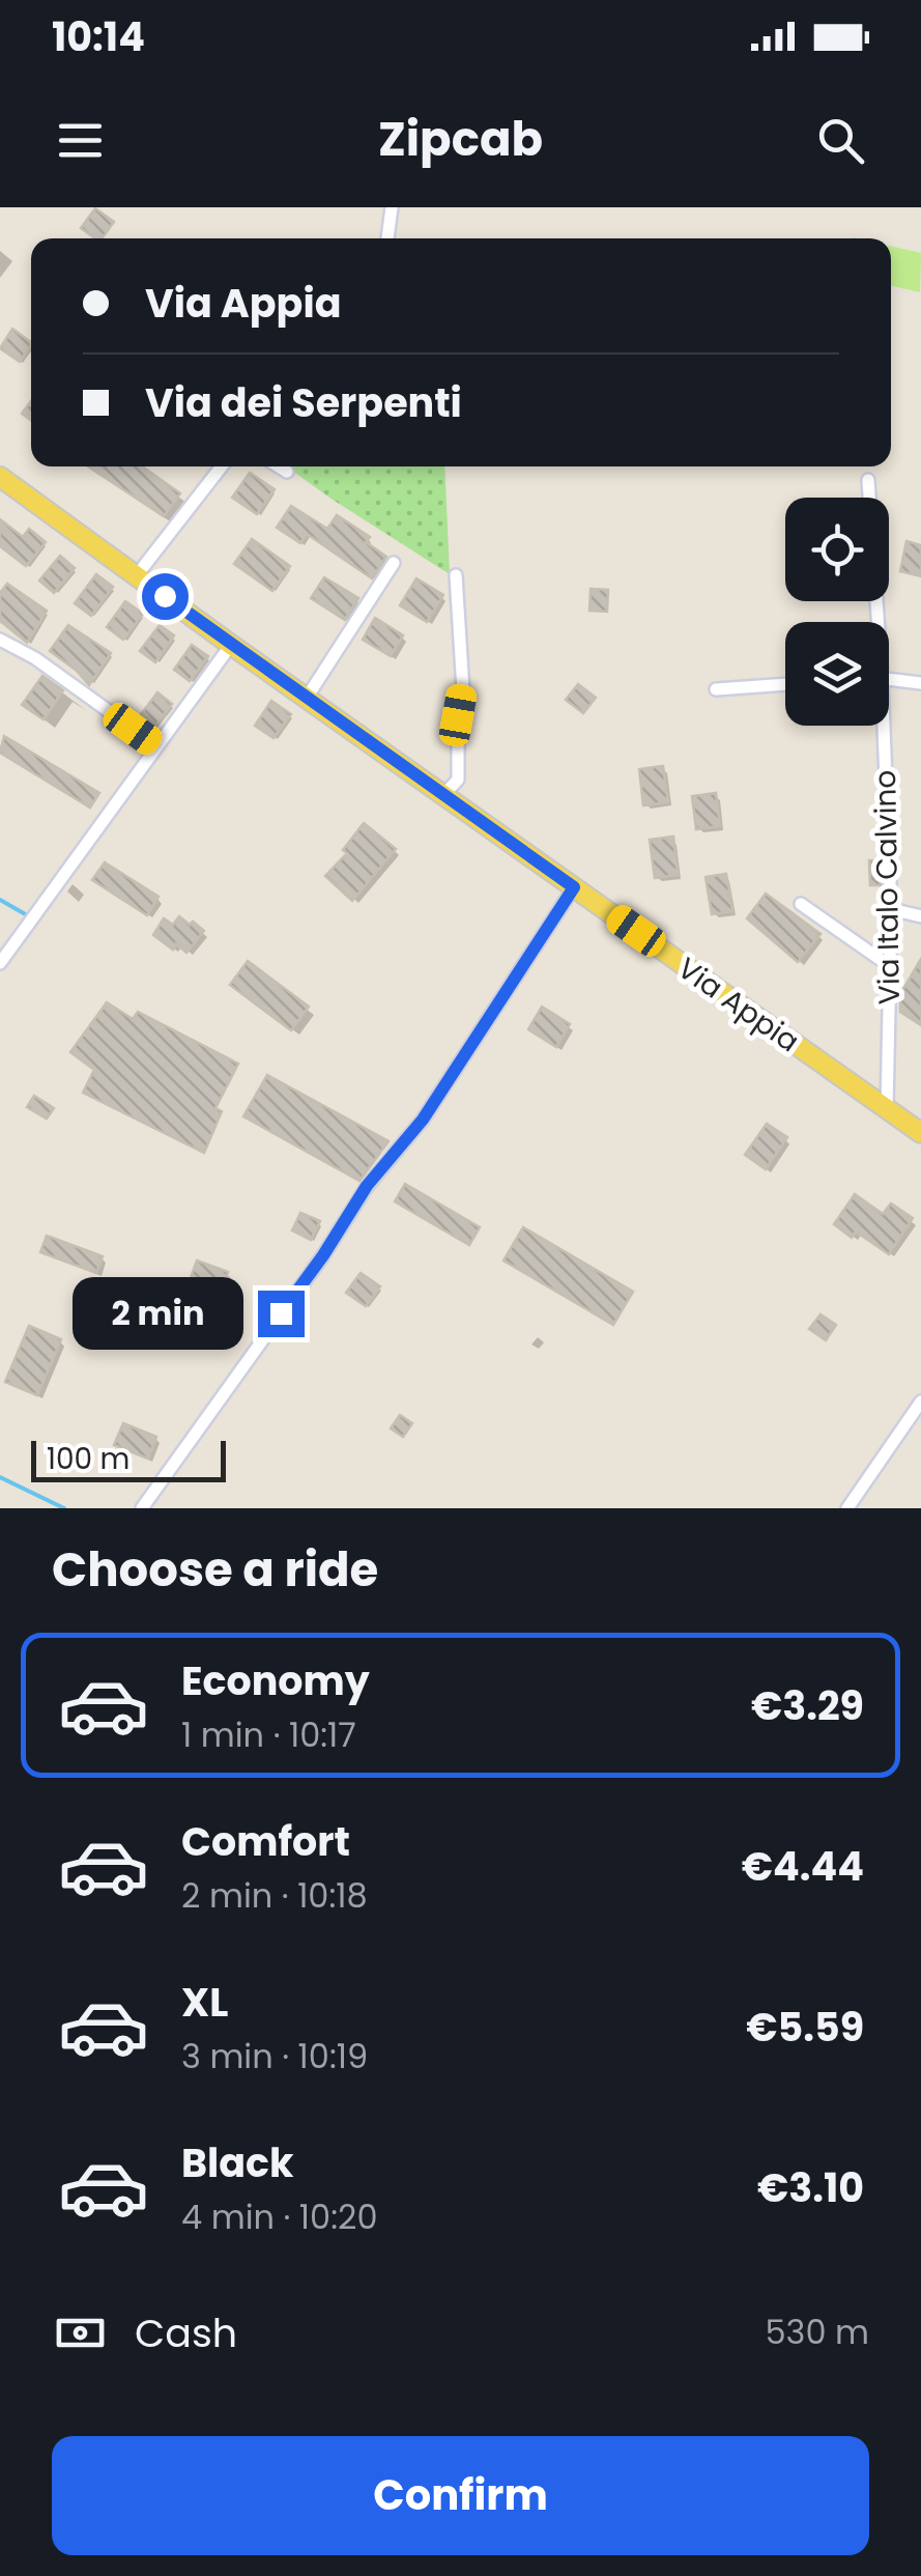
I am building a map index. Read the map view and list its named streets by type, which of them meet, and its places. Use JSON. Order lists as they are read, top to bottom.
{
  "streets": {
    "main road": ["Via Appia"],
    "street": ["Via Italo Calvino"]
  },
  "crossings": [
    ["Via Italo Calvino", "Via Appia"]
  ],
  "scale_bar": "100 m",
  "page": {
    "status": "10:14",
    "header": "Zipcab",
    "banner": ["Via Appia", "Via dei Serpenti"],
    "bubble": "2 min",
    "scale": "100 m",
    "heading": "Choose a ride",
    "list": [
      {
        "name": "Economy",
        "note": "1 min · 10:17",
        "value": "€3.29"
      },
      {
        "name": "Comfort",
        "note": "2 min · 10:18",
        "value": "€4.44"
      },
      {
        "name": "XL",
        "note": "3 min · 10:19",
        "value": "€5.59"
      },
      {
        "name": "Black",
        "note": "4 min · 10:20",
        "value": "€3.10"
      }
    ],
    "pay": ["Cash", "530 m"],
    "buttons": "Confirm"
  }
}
